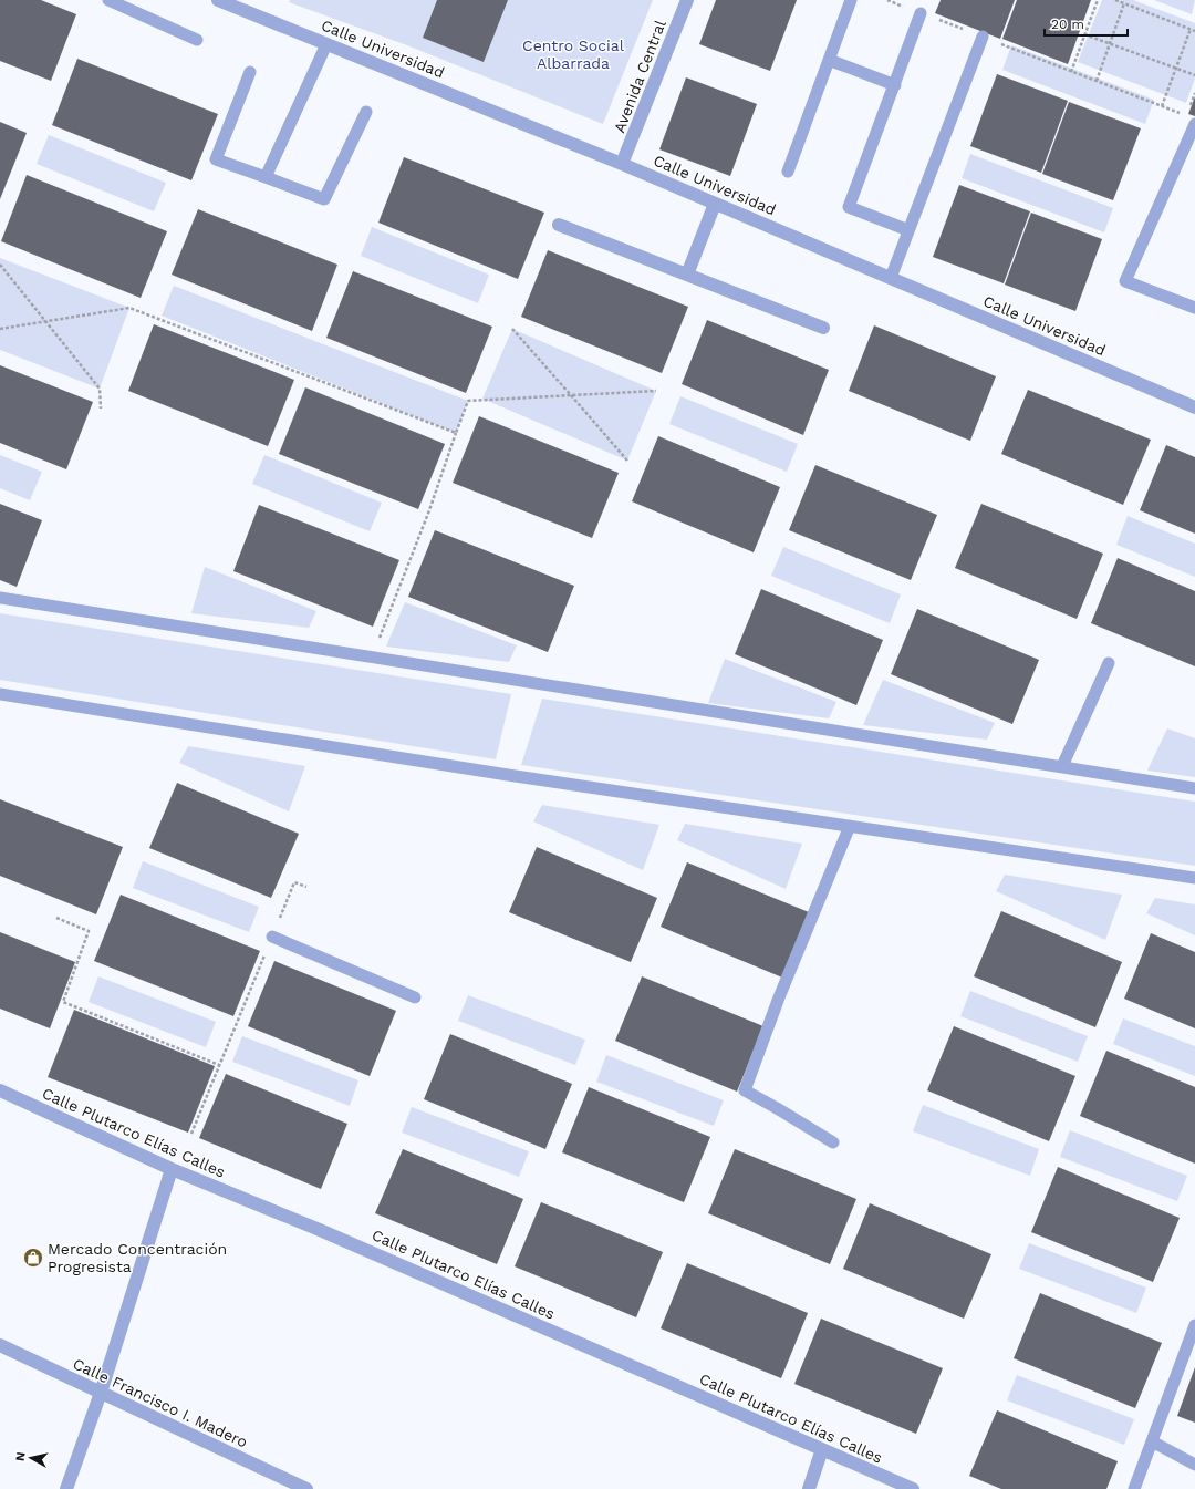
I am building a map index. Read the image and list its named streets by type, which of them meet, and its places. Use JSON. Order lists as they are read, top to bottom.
{
  "streets": {
    "street": [
      "Calle Universidad",
      "Avenida Central",
      "Calle Plutarco Elías Calles",
      "Calle Francisco I. Madero"
    ]
  },
  "crossings": [
    ["Calle Universidad", "Avenida Central"]
  ],
  "parks": ["Centro Social Albarrada"],
  "places": {
    "shop": ["Mercado Concentración Progresista"]
  },
  "scale_bar": "20 m",
  "north": "left"
}
